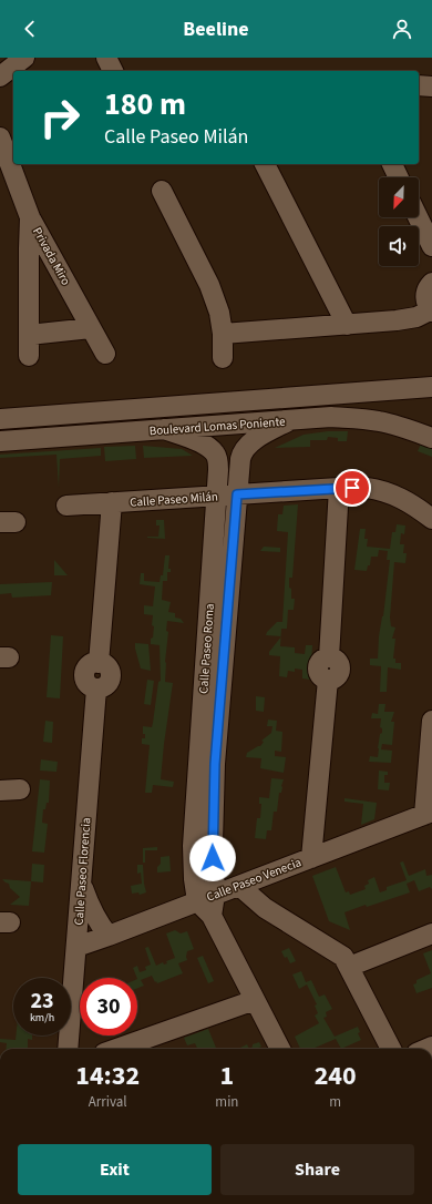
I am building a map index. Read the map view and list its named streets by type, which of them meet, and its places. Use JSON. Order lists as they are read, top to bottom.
{
  "streets": {
    "street": [
      "Privada Miro",
      "Boulevard Lomas Poniente",
      "Calle Paseo Milán",
      "Calle Paseo Roma",
      "Calle Paseo Florencia",
      "Calle Paseo Venecia"
    ]
  },
  "crossings": [
    ["Calle Paseo Milán", "Calle Paseo Roma"],
    ["Calle Paseo Milán", "Calle Paseo Florencia"],
    ["Calle Paseo Roma", "Calle Paseo Venecia"],
    ["Calle Paseo Florencia", "Calle Paseo Venecia"]
  ],
  "north": "bottom left",
  "page": {
    "header": "Beeline",
    "turn": ["180 m", "Calle Paseo Milán"],
    "speed": "23 km/h",
    "limit": "30",
    "eta": [
      "14:32",
      "Arrival",
      "1",
      "min",
      "240",
      "m"
    ],
    "buttons": ["Exit", "Share"]
  }
}
